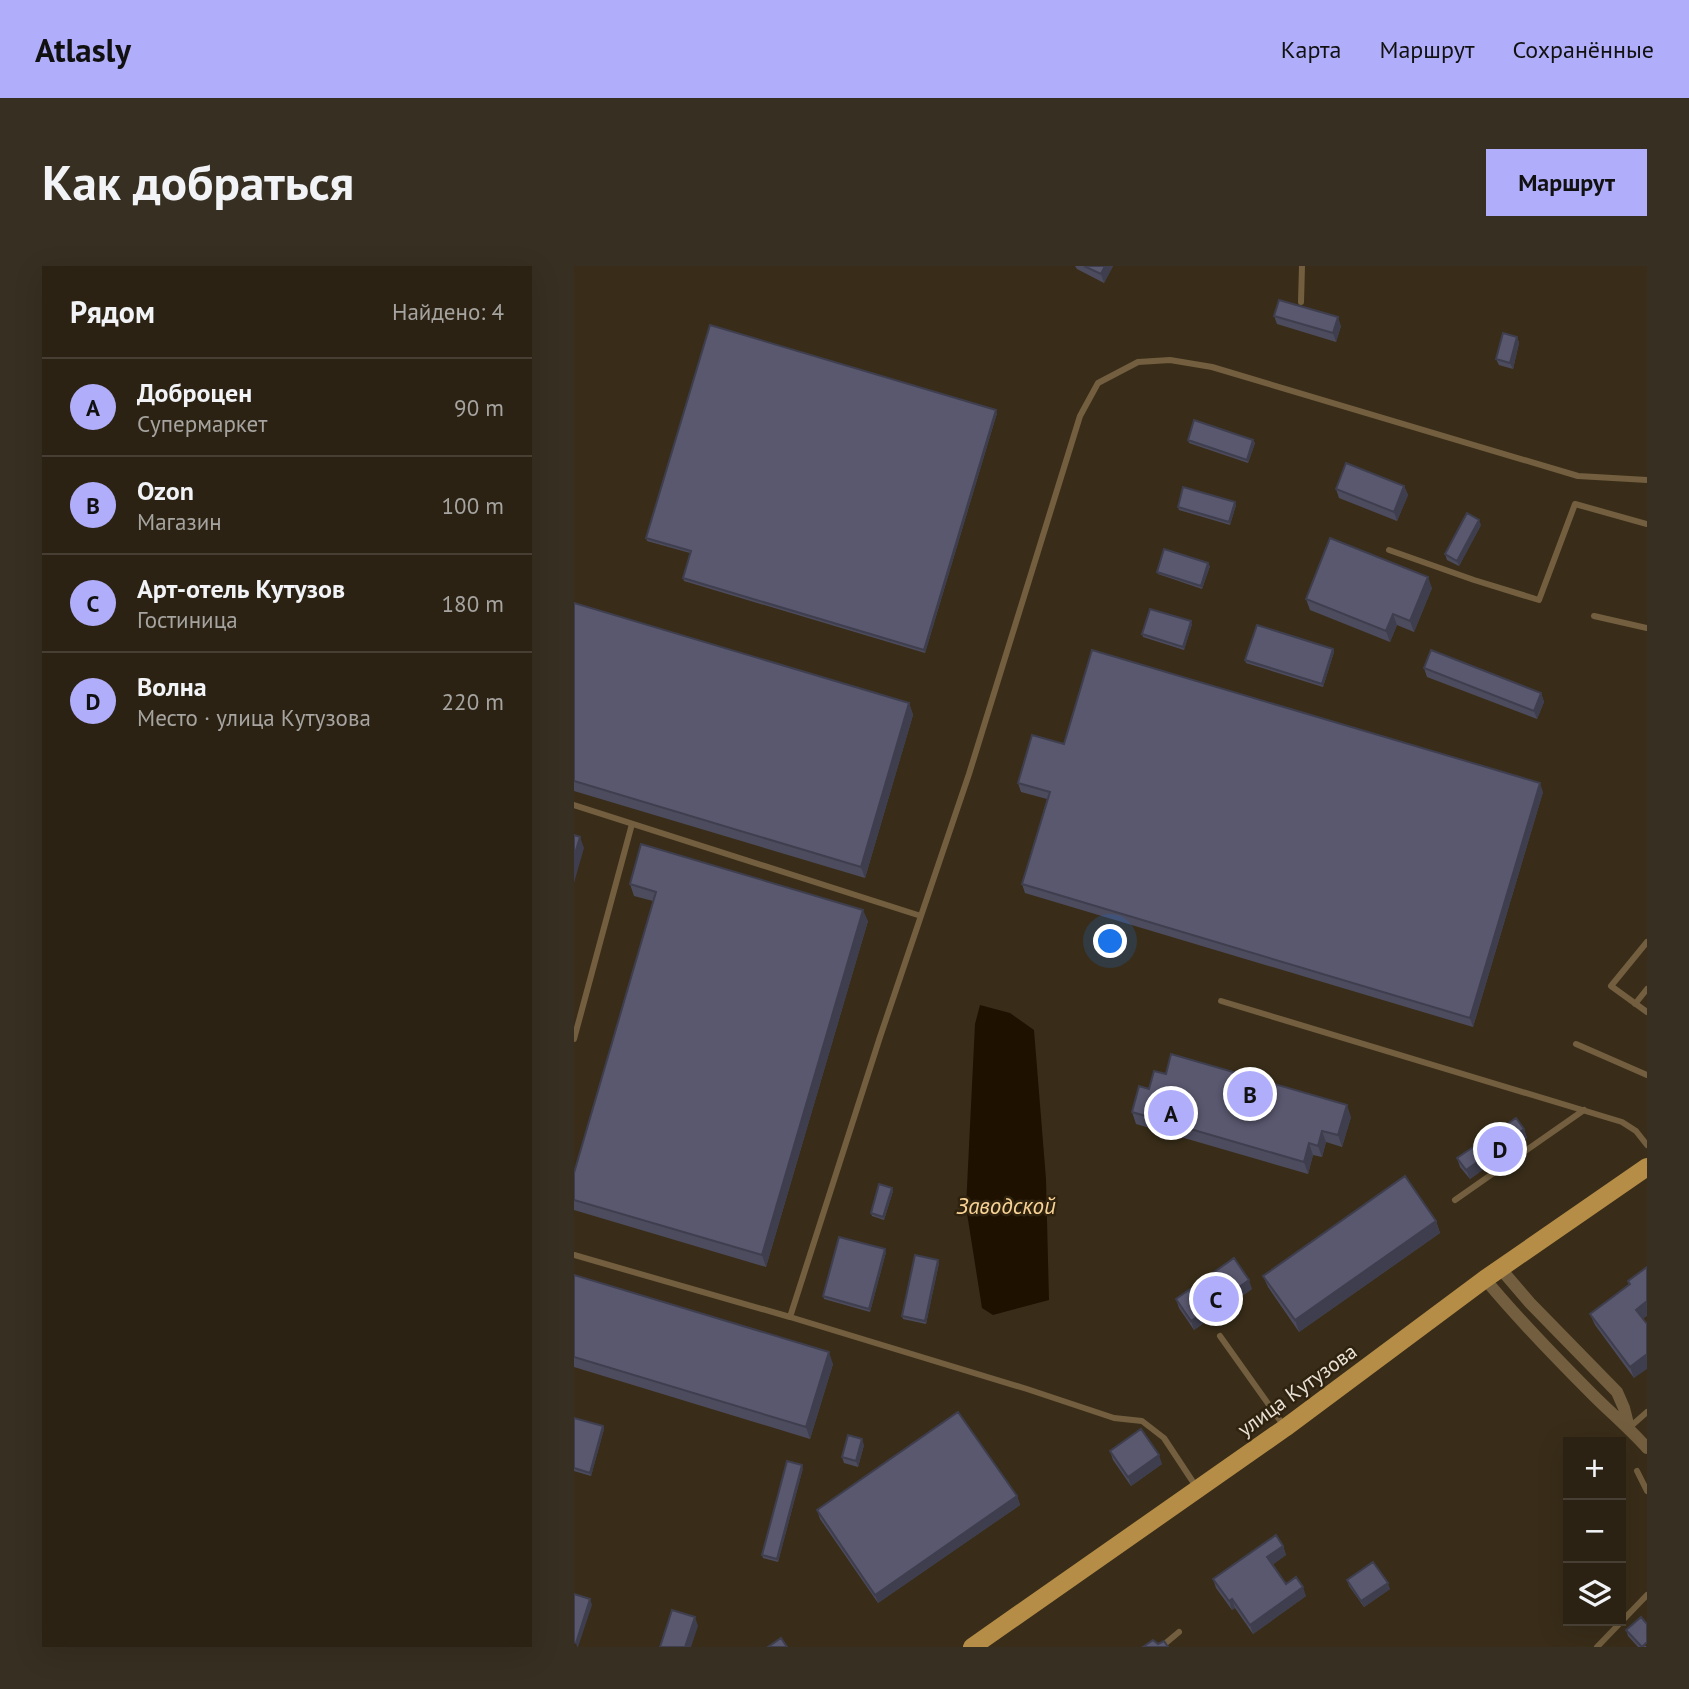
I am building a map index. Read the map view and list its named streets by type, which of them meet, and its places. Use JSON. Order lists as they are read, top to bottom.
{
  "streets": {
    "main road": ["улица Кутузова"]
  },
  "water": ["Заводской"],
  "page": {
    "header": "Atlasly",
    "nav": ["Карта", "Маршрут", "Сохранённые"],
    "buttons": "Маршрут",
    "title": "Как добраться",
    "heading": ["Рядом", "Найдено: 4"],
    "list": [
      {
        "mark": "A",
        "name": "Доброцен",
        "note": "Супермаркет",
        "value": "90 m"
      },
      {
        "mark": "B",
        "name": "Ozon",
        "note": "Магазин",
        "value": "100 m"
      },
      {
        "mark": "C",
        "name": "Арт-отель Кутузов",
        "note": "Гостиница",
        "value": "180 m"
      },
      {
        "mark": "D",
        "name": "Волна",
        "note": "Место · улица Кутузова",
        "value": "220 m"
      }
    ],
    "pins": [
      "B",
      "A",
      "D",
      "C"
    ],
    "map_buttons": ["+", "−"]
  }
}
